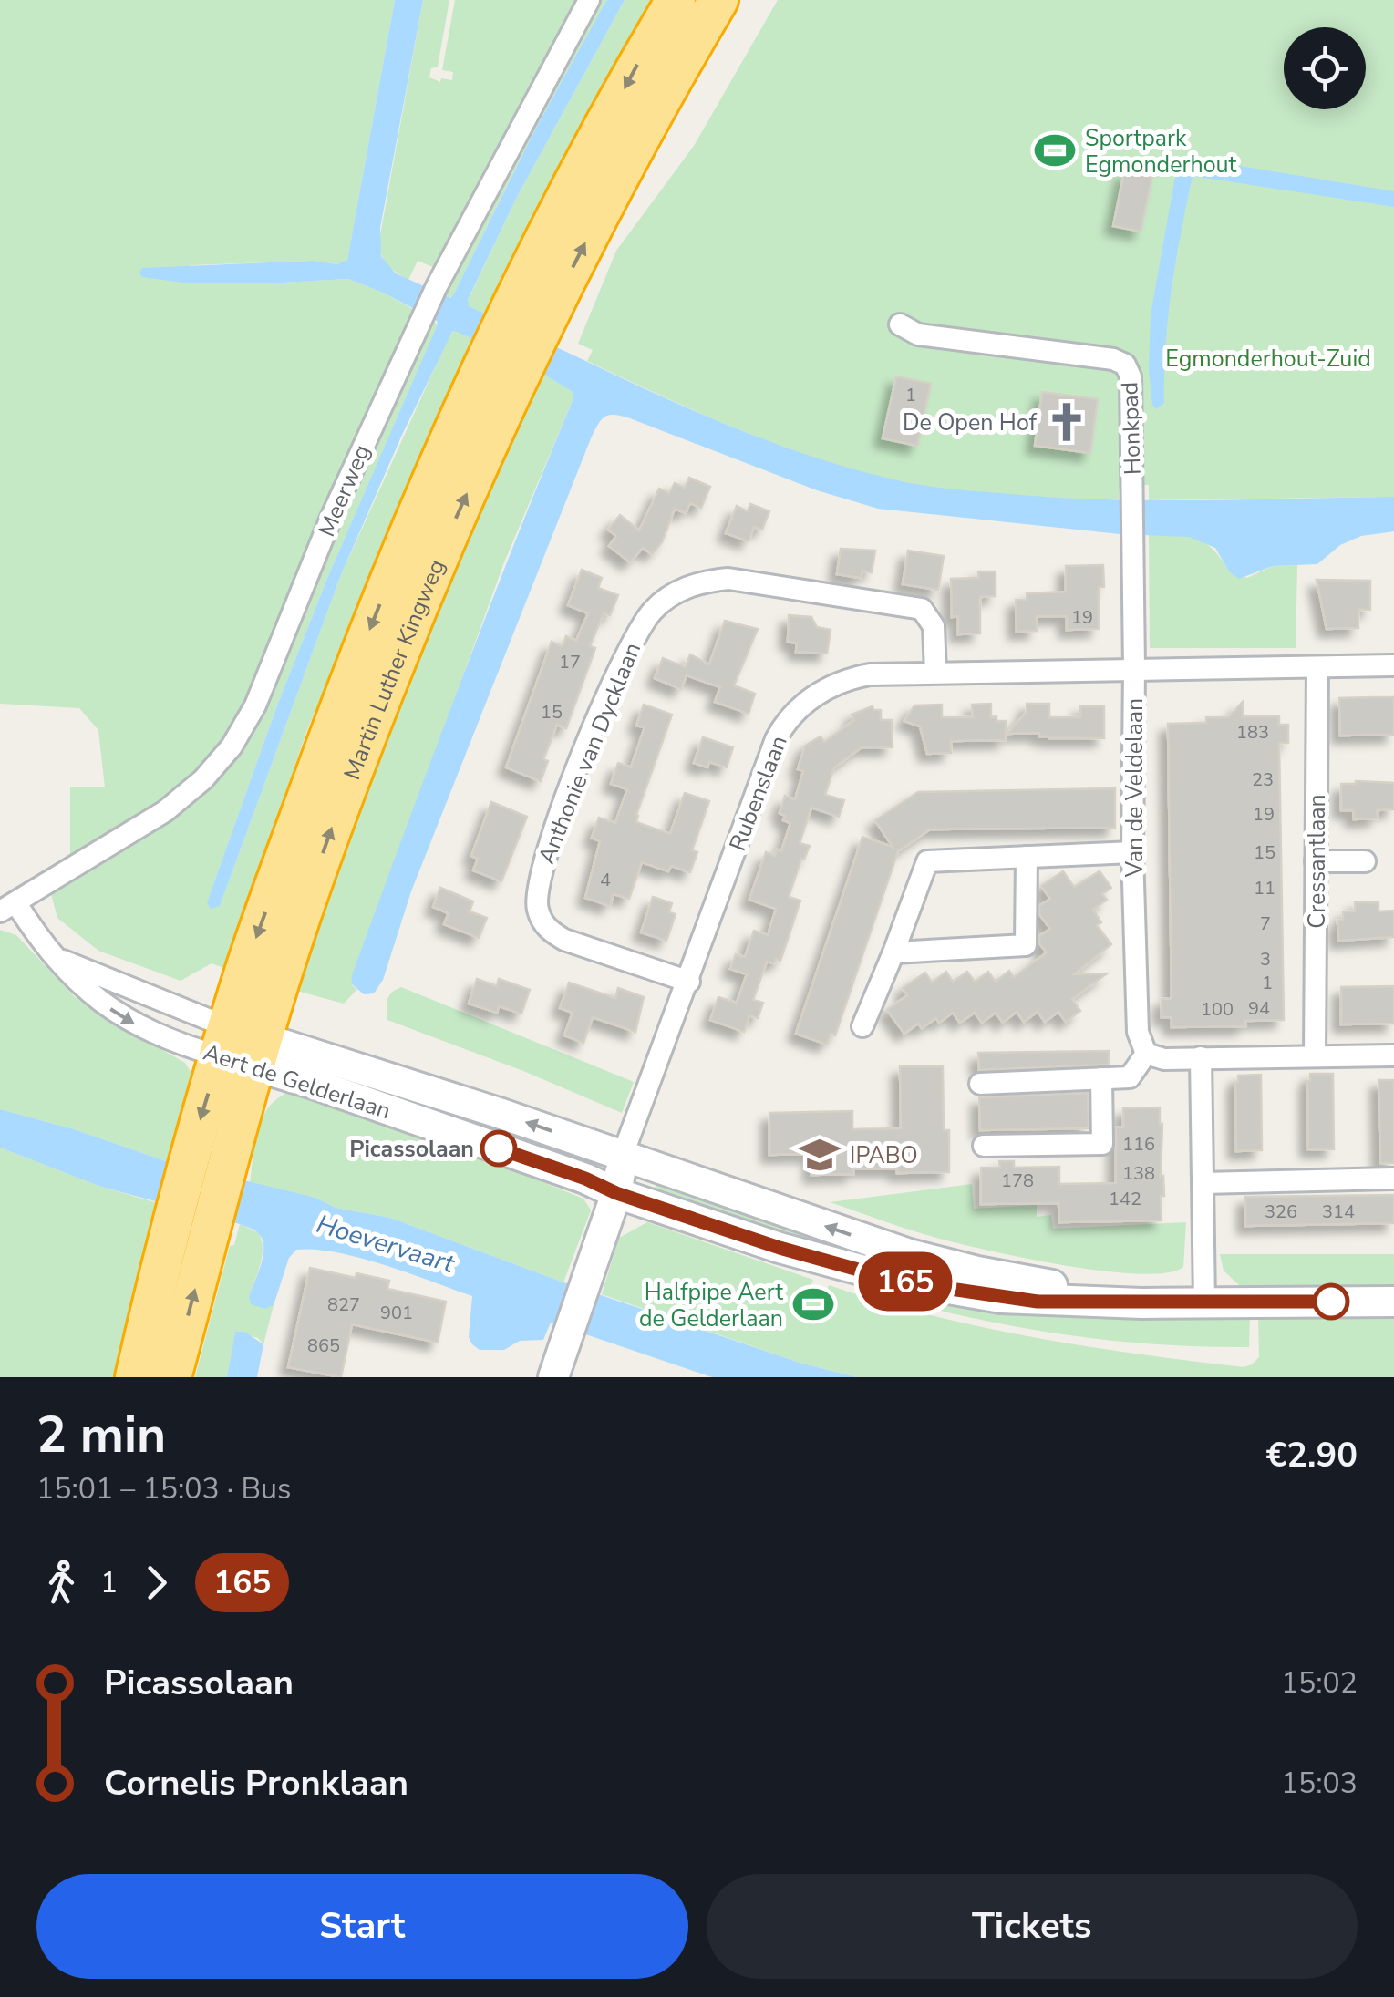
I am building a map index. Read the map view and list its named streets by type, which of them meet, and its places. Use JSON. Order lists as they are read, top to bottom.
{
  "streets": {
    "highway": ["Martin Luther Kingweg"],
    "street": [
      "Honkpad",
      "Meerweg",
      "Anthonie van Dycklaan",
      "Van de Veldelaan",
      "Rubenslaan",
      "Cressantlaan",
      "Aert de Gelderlaan"
    ]
  },
  "crossings": [
    ["Honkpad", "Van de Veldelaan"],
    ["Honkpad", "Rubenslaan"],
    ["Meerweg", "Aert de Gelderlaan"],
    ["Martin Luther Kingweg", "Aert de Gelderlaan"],
    ["Anthonie van Dycklaan", "Rubenslaan"],
    ["Van de Veldelaan", "Rubenslaan"],
    ["Van de Veldelaan", "Cressantlaan"],
    ["Rubenslaan", "Aert de Gelderlaan"]
  ],
  "water": ["Hoevervaart"],
  "parks": ["Egmonderhout-Zuid"],
  "places": {
    "sports": ["Sportpark Egmonderhout", "Halfpipe Aert de Gelderlaan"],
    "church": ["De Open Hof"],
    "other": ["Picassolaan"],
    "school or university": ["IPABO"]
  },
  "lines": ["bus line 165"],
  "house_numbers": [
    "1",
    "19",
    "17",
    "15",
    "183",
    "23",
    "19",
    "15",
    "4",
    "11",
    "7",
    "3",
    "1",
    "94",
    "100",
    "116",
    "138",
    "178",
    "142",
    "326",
    "314",
    "827",
    "901",
    "865"
  ],
  "page": {
    "on_map": "165",
    "heading": ["2 min", "15:01 – 15:03 · Bus", "€2.90"],
    "legs": ["1", "165"],
    "list": [
      {
        "name": "Picassolaan",
        "value": "15:02"
      },
      {
        "name": "Cornelis Pronklaan",
        "value": "15:03"
      }
    ],
    "buttons": ["Start", "Tickets"]
  }
}
